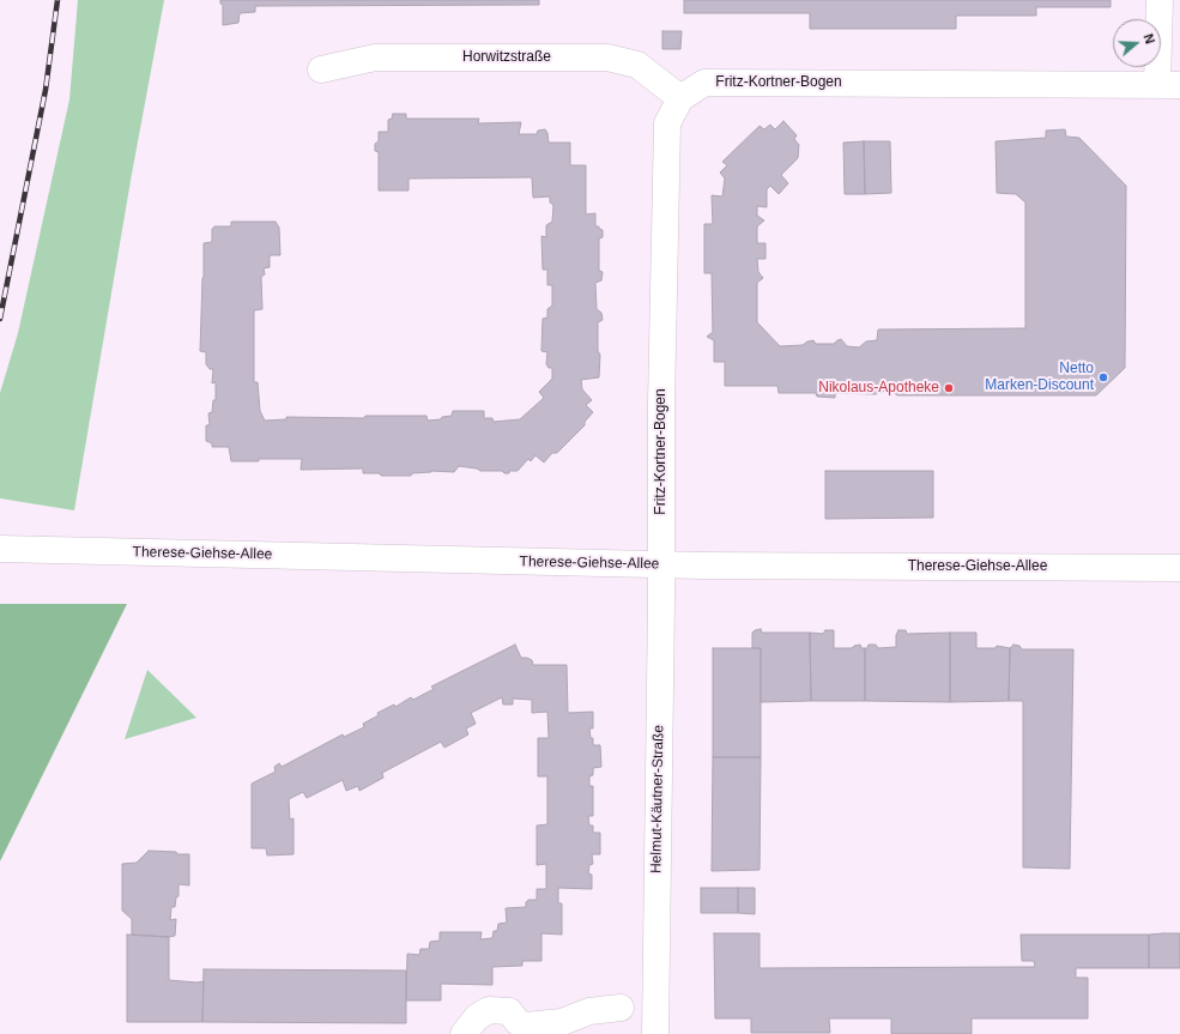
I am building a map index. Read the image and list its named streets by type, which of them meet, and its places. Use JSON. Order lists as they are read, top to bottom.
{
  "streets": {
    "street": [
      "Horwitzstraße",
      "Fritz-Kortner-Bogen",
      "Therese-Giehse-Allee",
      "Helmut-Käutner-Straße"
    ]
  },
  "crossings": [
    ["Horwitzstraße", "Fritz-Kortner-Bogen"],
    ["Fritz-Kortner-Bogen", "Therese-Giehse-Allee"],
    ["Fritz-Kortner-Bogen", "Helmut-Käutner-Straße"],
    ["Therese-Giehse-Allee", "Helmut-Käutner-Straße"]
  ],
  "places": ["Netto Marken-Discount", "Nikolaus-Apotheke"],
  "north": "right"
}
